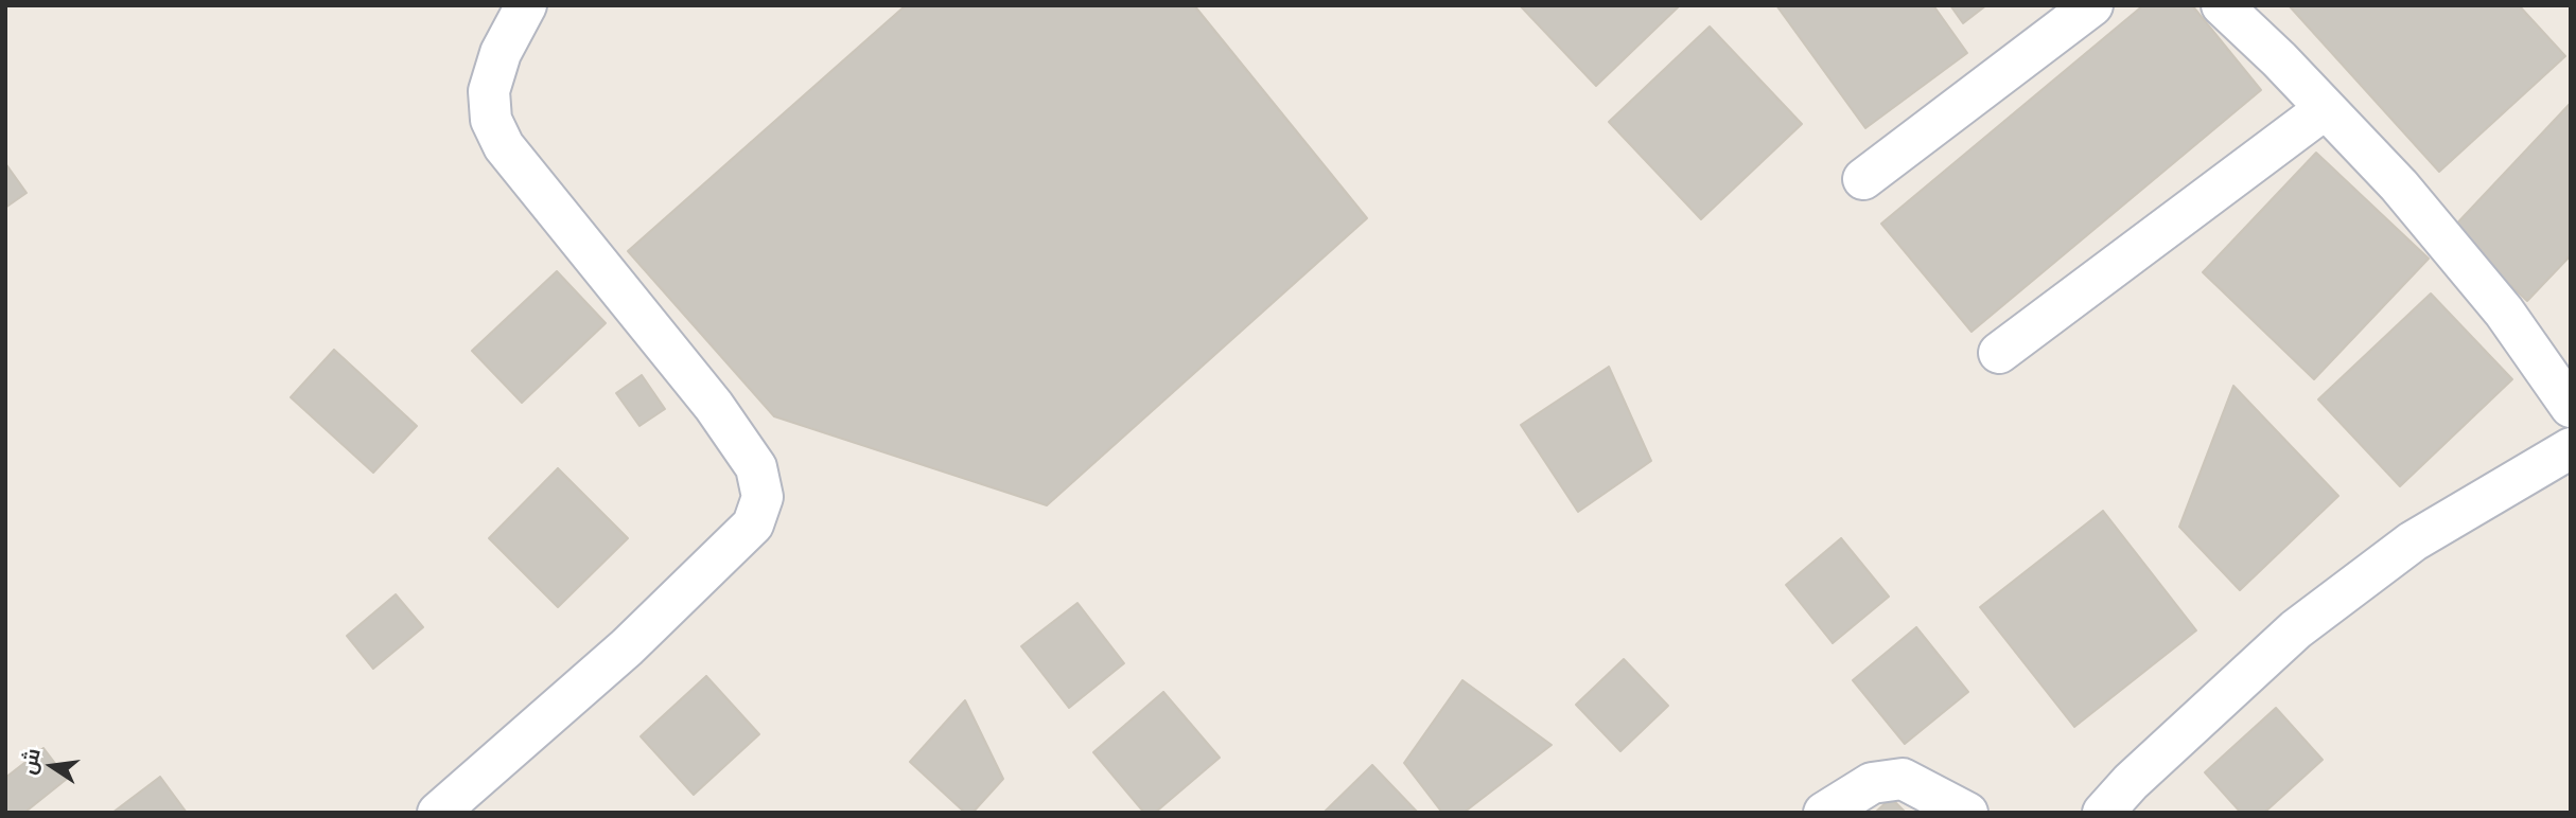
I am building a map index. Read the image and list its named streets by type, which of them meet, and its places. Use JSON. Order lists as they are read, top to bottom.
{
  "north": "left"
}
